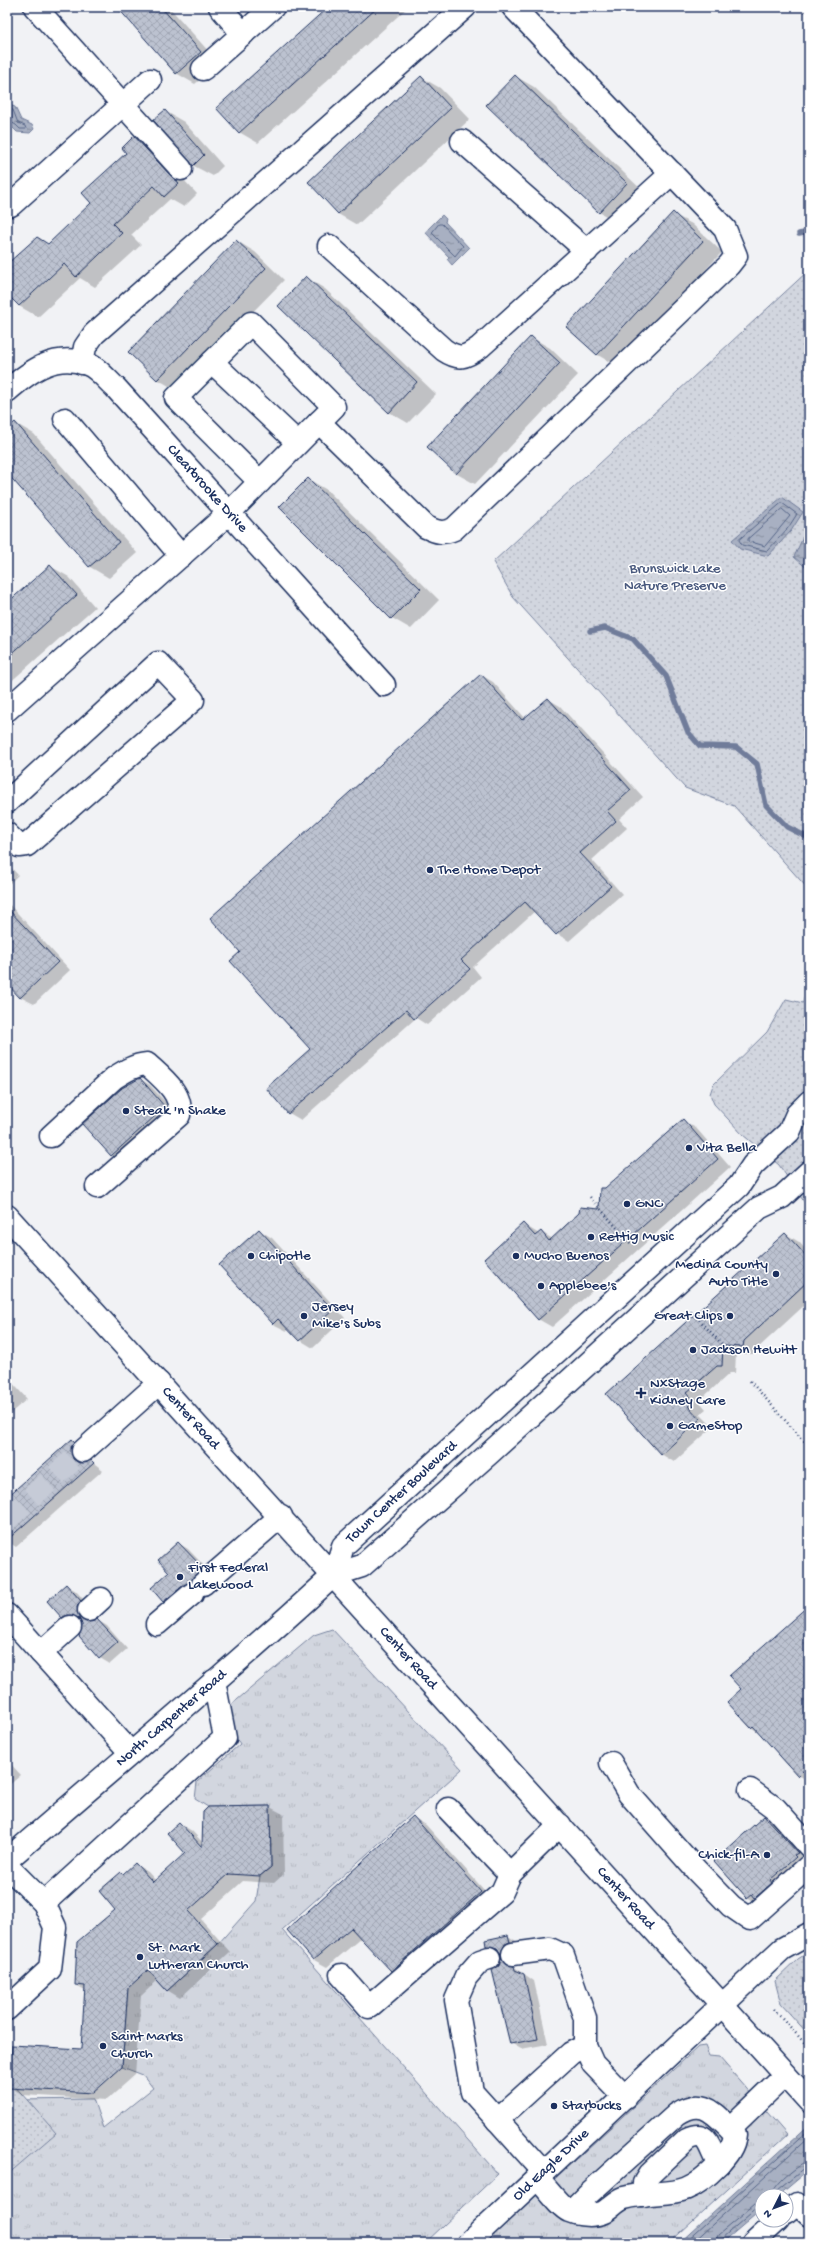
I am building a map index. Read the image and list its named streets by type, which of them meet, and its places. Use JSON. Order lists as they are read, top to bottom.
{
  "streets": {
    "street": [
      "Clearbrooke Drive",
      "Center Road",
      "Town Center Boulevard",
      "North Carpenter Road",
      "Old Eagle Drive"
    ]
  },
  "crossings": [
    ["Center Road", "Town Center Boulevard"],
    ["Center Road", "North Carpenter Road"],
    ["Center Road", "Old Eagle Drive"],
    ["Town Center Boulevard", "North Carpenter Road"]
  ],
  "parks": ["Brunswick Lake Nature Preserve"],
  "places": {
    "other": [
      "The Home Depot",
      "Steak 'n Shake",
      "Vita Bella",
      "GNC",
      "Rettig Music",
      "Chipotle",
      "Mucho Buenos",
      "Medina County Auto Title",
      "Applebee's",
      "Jersey Mike's Subs",
      "Great Clips",
      "Jackson Hewitt",
      "GameStop",
      "First Federal Lakewood",
      "Chick-fil-A",
      "St. Mark Lutheran Church",
      "Saint Marks Church",
      "Starbucks"
    ],
    "health": ["NxStage Kidney Care"]
  },
  "north": "bottom left"
}
